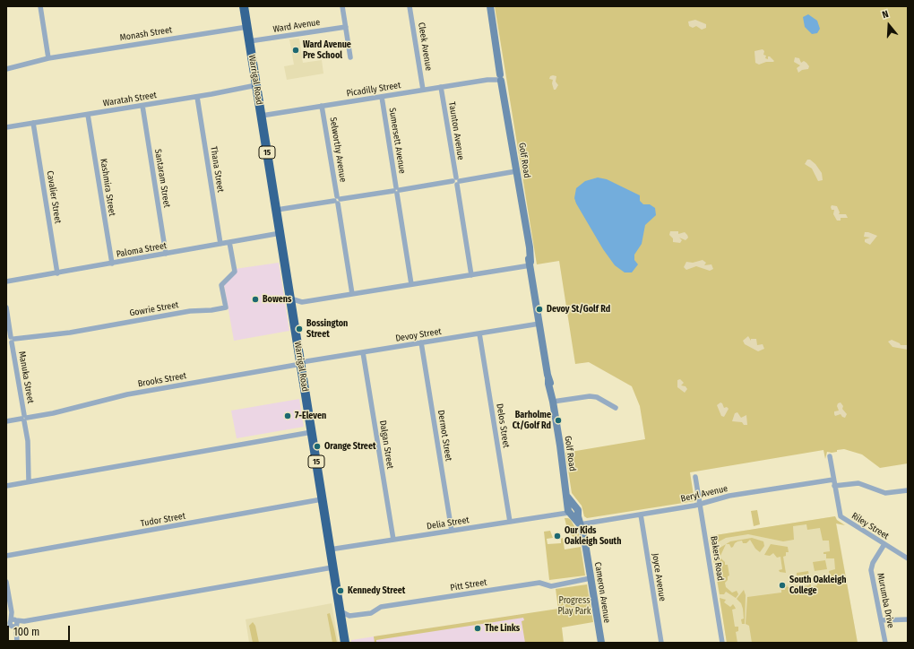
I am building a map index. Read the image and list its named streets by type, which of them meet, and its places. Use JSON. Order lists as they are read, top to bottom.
{
  "streets": {
    "highway": ["Warrigal Road", "15"],
    "street": [
      "Ward Avenue",
      "Monash Street",
      "Cleek Avenue",
      "Picadilly Street",
      "Waratah Street",
      "Taunton Avenue",
      "Sumersett Avenue",
      "Selworthy Avenue",
      "Golf Road",
      "Thana Street",
      "Santaram Street",
      "Kashmira Street",
      "Cavalier Street",
      "Paloma Street",
      "Gowrie Street",
      "Devoy Street",
      "Manuka Street",
      "Brooks Street",
      "Delos Street",
      "Dermot Street",
      "Dalgan Street",
      "Beryl Avenue",
      "Tudor Street",
      "Delia Street",
      "Riley Street",
      "Bakers Road",
      "Joyce Avenue",
      "Pitt Street",
      "Cameron Avenue",
      "Murumba Drive"
    ]
  },
  "crossings": [
    ["Ward Avenue", "Warrigal Road"],
    ["Monash Street", "Warrigal Road"],
    ["Cleek Avenue", "Picadilly Street"],
    ["Warrigal Road", "Picadilly Street"],
    ["Warrigal Road", "Waratah Street"],
    ["Warrigal Road", "Paloma Street"],
    ["Warrigal Road", "Devoy Street"],
    ["Warrigal Road", "Brooks Street"],
    ["Warrigal Road", "Tudor Street"],
    ["Warrigal Road", "Delia Street"],
    ["Picadilly Street", "Taunton Avenue"],
    ["Picadilly Street", "Sumersett Avenue"],
    ["Picadilly Street", "Selworthy Avenue"],
    ["Picadilly Street", "Golf Road"],
    ["Waratah Street", "Thana Street"],
    ["Waratah Street", "Santaram Street"],
    ["Waratah Street", "Kashmira Street"],
    ["Waratah Street", "Cavalier Street"],
    ["Golf Road", "Devoy Street"],
    ["Golf Road", "Delia Street"],
    ["Golf Road", "Cameron Avenue"],
    ["Thana Street", "Paloma Street"],
    ["Santaram Street", "Paloma Street"],
    ["Kashmira Street", "Paloma Street"],
    ["Cavalier Street", "Paloma Street"],
    ["Paloma Street", "Gowrie Street"],
    ["Gowrie Street", "Manuka Street"],
    ["Devoy Street", "Brooks Street"],
    ["Devoy Street", "Delos Street"],
    ["Devoy Street", "Dermot Street"],
    ["Devoy Street", "Dalgan Street"],
    ["Manuka Street", "Brooks Street"],
    ["Delos Street", "Delia Street"],
    ["Dermot Street", "Delia Street"],
    ["Dalgan Street", "Delia Street"],
    ["Beryl Avenue", "Riley Street"],
    ["Beryl Avenue", "Bakers Road"],
    ["Beryl Avenue", "Joyce Avenue"],
    ["Beryl Avenue", "Cameron Avenue"],
    ["Delia Street", "Cameron Avenue"],
    ["Riley Street", "Murumba Drive"],
    ["Pitt Street", "Cameron Avenue"]
  ],
  "parks": ["Progress Play Park"],
  "places": [
    "Ward Avenue Pre School",
    "Bowens",
    "Devoy St/Golf Rd",
    "Bossington Street",
    "7-Eleven",
    "Barholme Ct/Golf Rd",
    "Orange Street",
    "Our Kids Oakleigh South",
    "South Oakleigh College",
    "Kennedy Street",
    "The Links"
  ],
  "scale_bar": "100 m",
  "north": "top"
}
